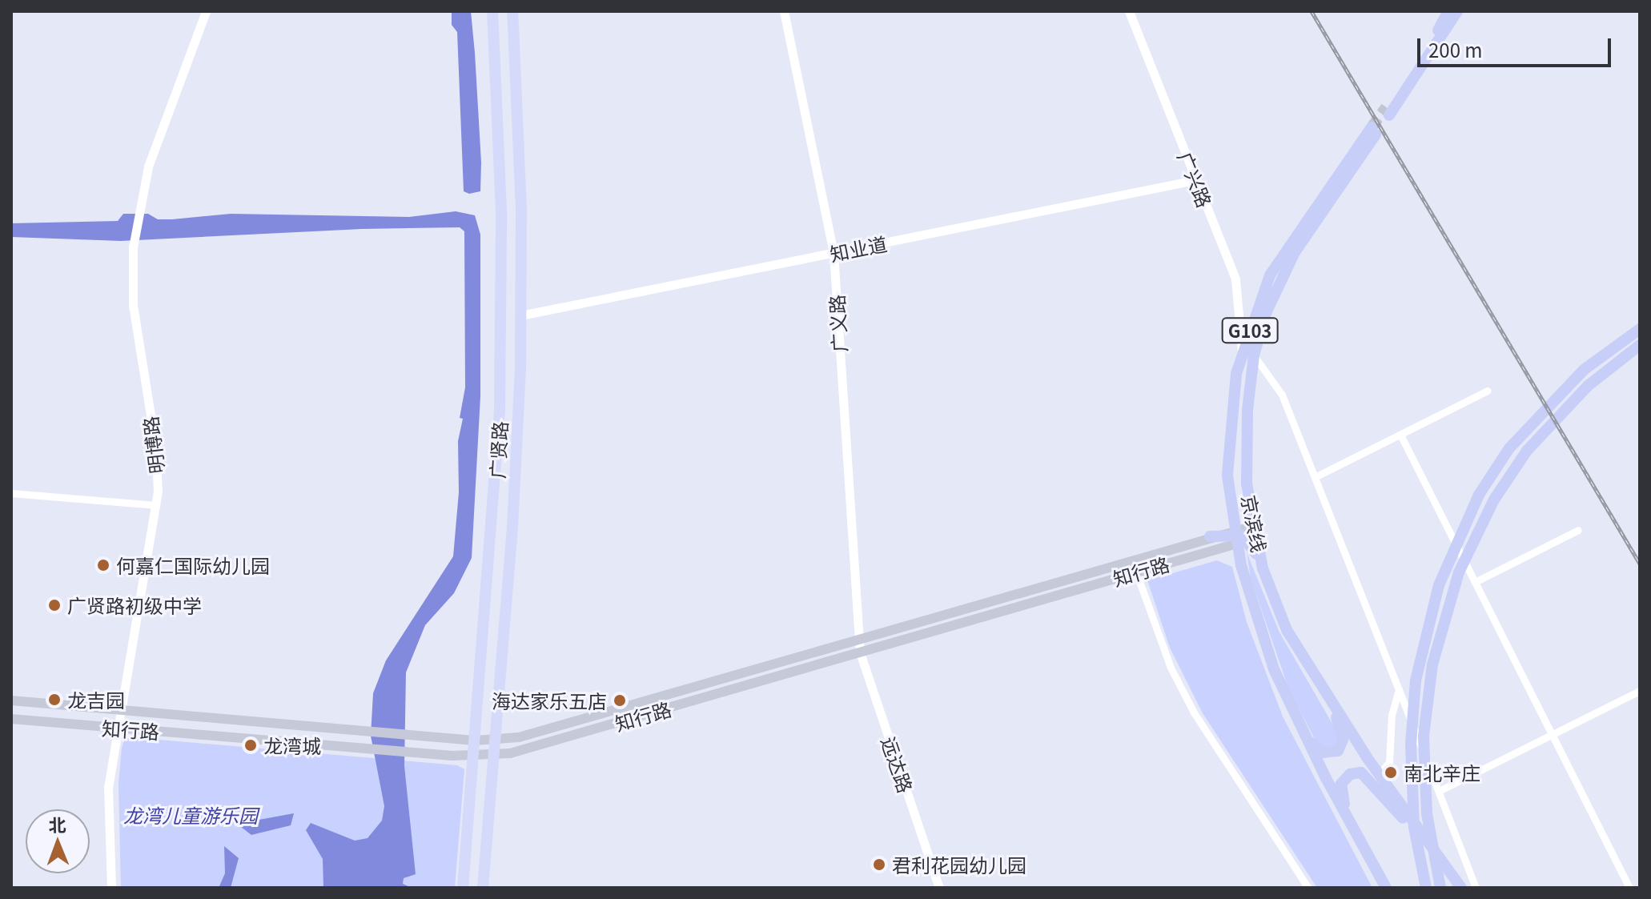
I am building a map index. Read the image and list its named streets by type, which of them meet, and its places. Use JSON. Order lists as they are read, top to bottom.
{
  "streets": {
    "highway": ["G103", "京滨线"],
    "main road": ["广贤路", "知行路"],
    "street": [
      "广兴路",
      "知业道",
      "广义路",
      "明博路",
      "远达路"
    ]
  },
  "crossings": [
    ["广兴路", "知业道"],
    ["广兴路", "京滨线"],
    ["知业道", "广义路"],
    ["知业道", "广贤路"],
    ["广义路", "知行路"],
    ["广义路", "远达路"],
    ["明博路", "知行路"],
    ["广贤路", "知行路"],
    ["京滨线", "知行路"],
    ["知行路", "远达路"]
  ],
  "parks": ["龙湾儿童游乐园"],
  "places": [
    "何嘉仁国际幼儿园",
    "广贤路初级中学",
    "龙吉园",
    "海达家乐五店",
    "龙湾城",
    "南北辛庄",
    "君利花园幼儿园"
  ],
  "scale_bar": "200 m",
  "north": "top"
}
